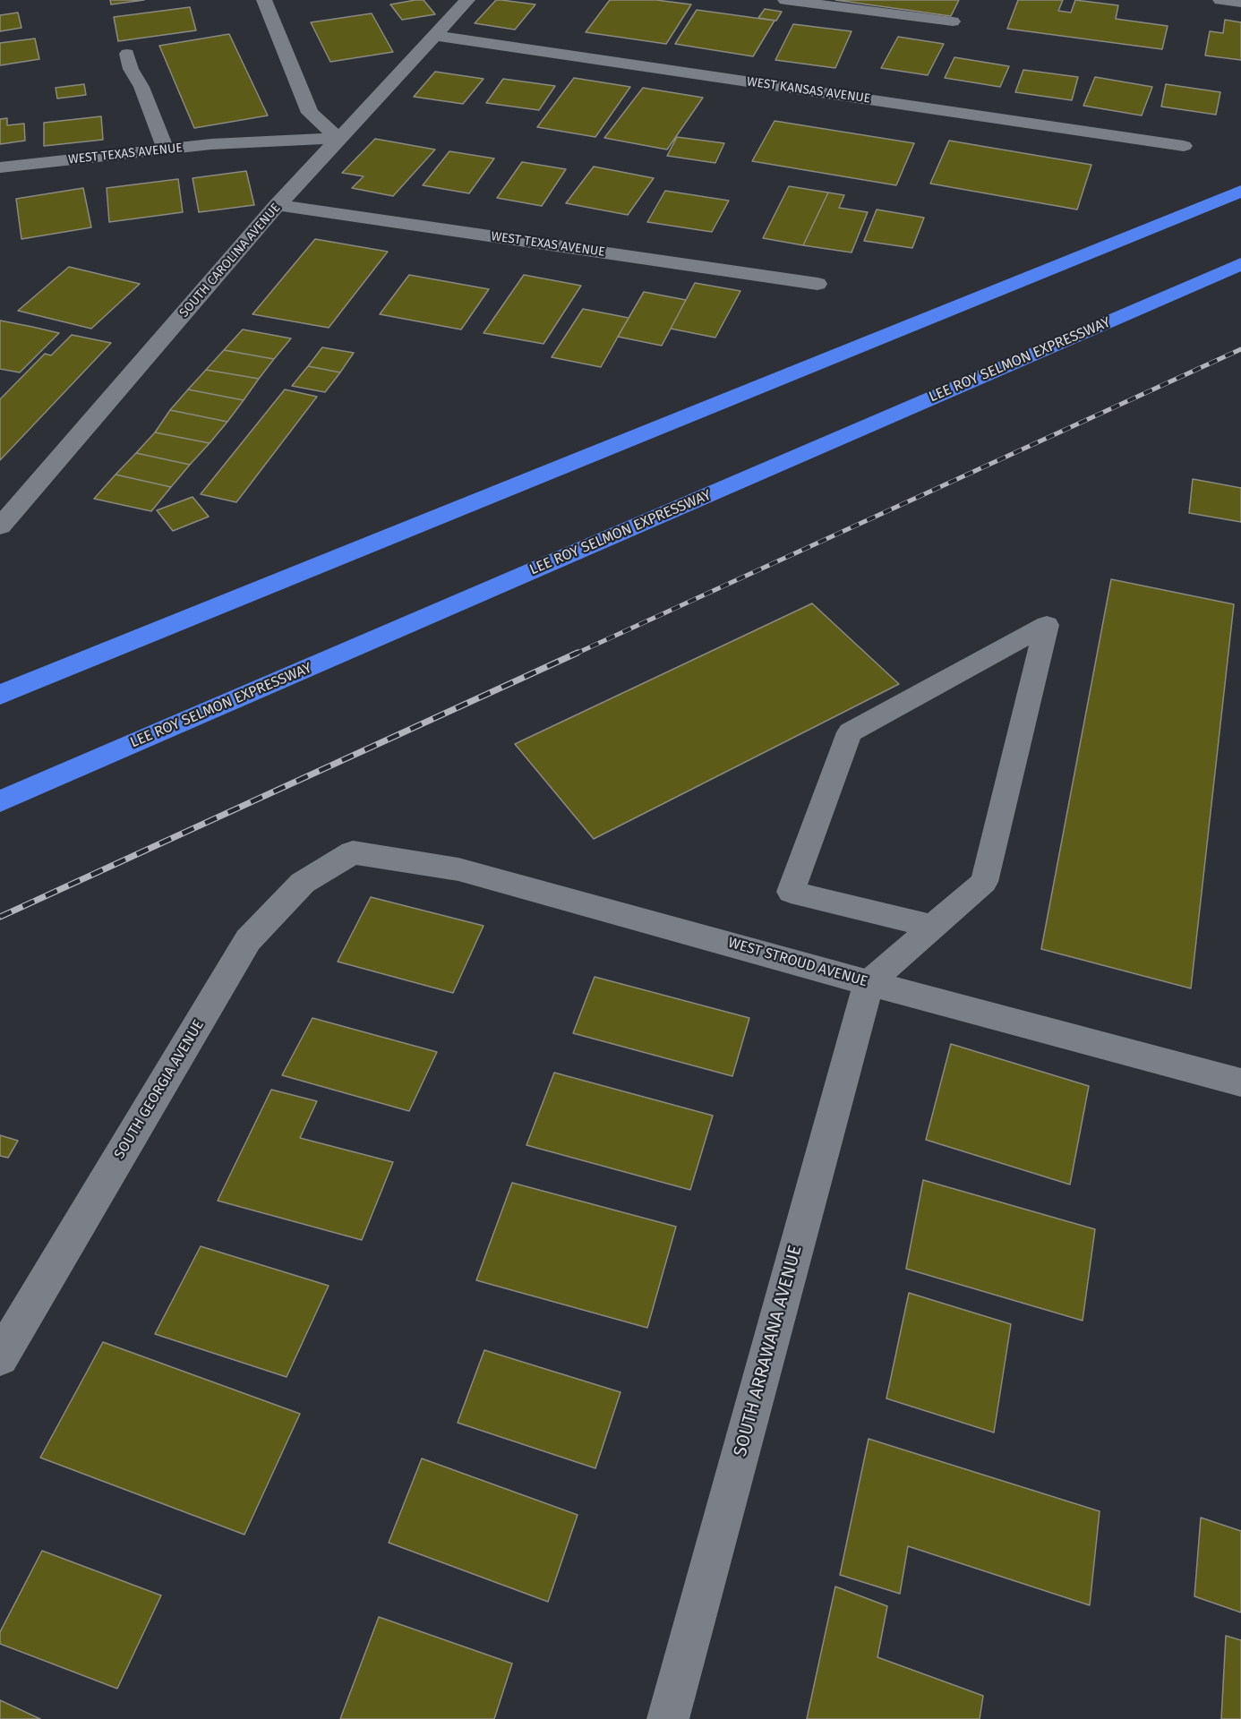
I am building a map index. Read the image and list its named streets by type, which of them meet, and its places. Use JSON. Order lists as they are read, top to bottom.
{
  "streets": {
    "highway": ["LEE ROY SELMON EXPRESSWAY"],
    "street": [
      "WEST KANSAS AVENUE",
      "WEST TEXAS AVENUE",
      "SOUTH CAROLINA AVENUE",
      "WEST STROUD AVENUE",
      "SOUTH GEORGIA AVENUE",
      "SOUTH ARRAWANA AVENUE"
    ]
  },
  "crossings": [
    ["WEST KANSAS AVENUE", "SOUTH CAROLINA AVENUE"],
    ["WEST TEXAS AVENUE", "SOUTH CAROLINA AVENUE"],
    ["WEST STROUD AVENUE", "SOUTH GEORGIA AVENUE"],
    ["WEST STROUD AVENUE", "SOUTH ARRAWANA AVENUE"]
  ]
}
